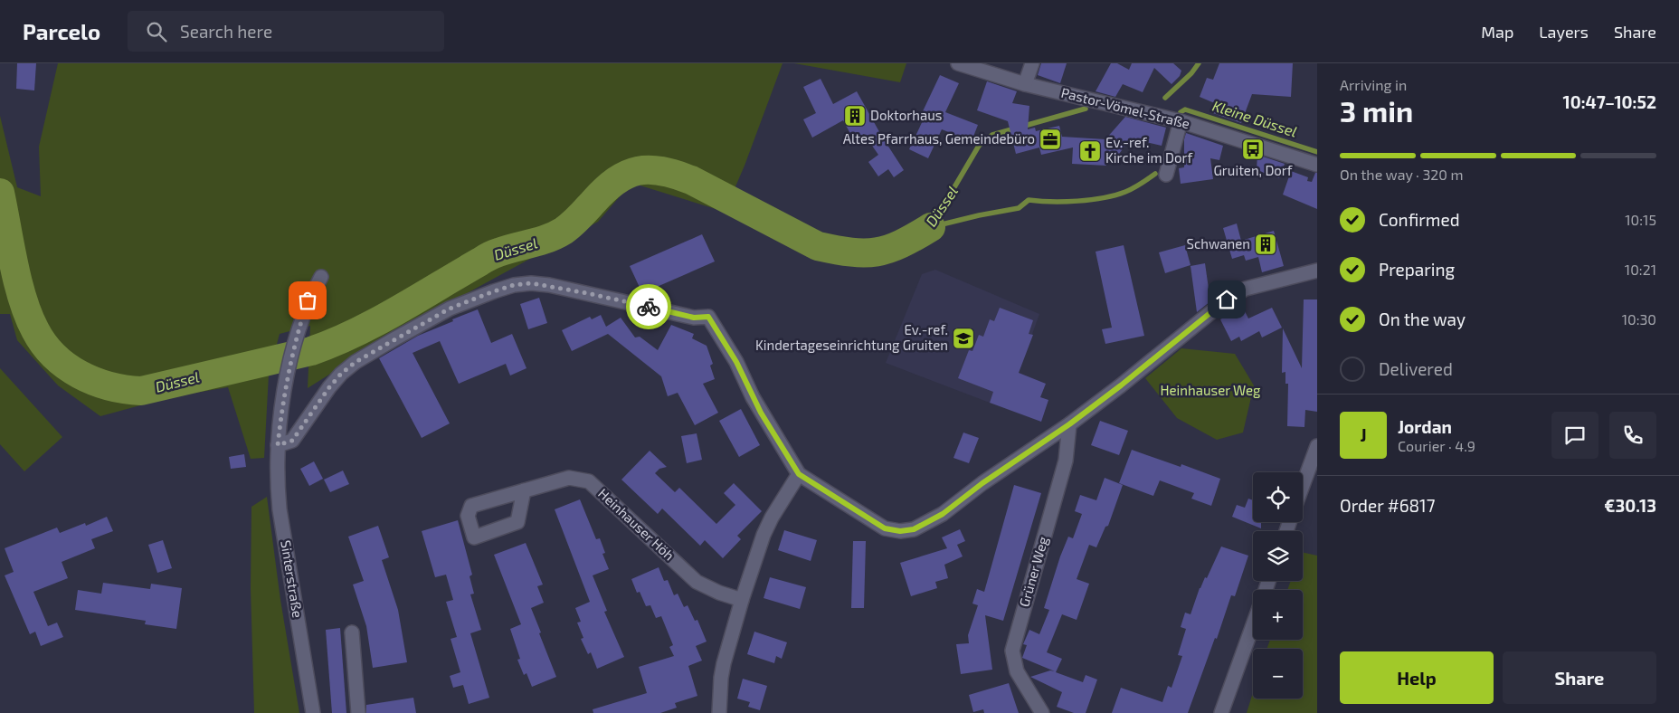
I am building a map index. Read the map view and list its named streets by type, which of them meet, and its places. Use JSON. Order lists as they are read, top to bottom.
{
  "streets": {
    "street": [
      "Pastor-Vömel-Straße",
      "Heinhauser Höh",
      "Grüner Weg",
      "Sinterstraße"
    ]
  },
  "water": ["Kleine Düssel", "Düssel"],
  "parks": ["Heinhauser Weg"],
  "places": {
    "building": ["Doktorhaus", "Schwanen"],
    "office": ["Altes Pfarrhaus, Gemeindebüro"],
    "bus stop": ["Gruiten, Dorf"],
    "church": ["Ev.-ref. Kirche im Dorf"],
    "school or university": ["Ev.-ref. Kindertageseinrichtung Gruiten"]
  },
  "page": {
    "header": "Parcelo",
    "search": "Search here",
    "nav": ["Map", "Layers", "Share"],
    "heading": ["3 min", "Arriving in", "10:47–10:52"],
    "panel": [
      "Jordan",
      "Courier · 4.9",
      "Order #6817",
      "€30.13"
    ],
    "bar": "On the way · 320 m",
    "list": [
      ["Confirmed", "10:15"],
      ["Preparing", "10:21"],
      ["On the way", "10:30"],
      "Delivered"
    ],
    "round": "J",
    "map_buttons": ["+", "−"],
    "buttons": ["Help", "Share"]
  }
}
